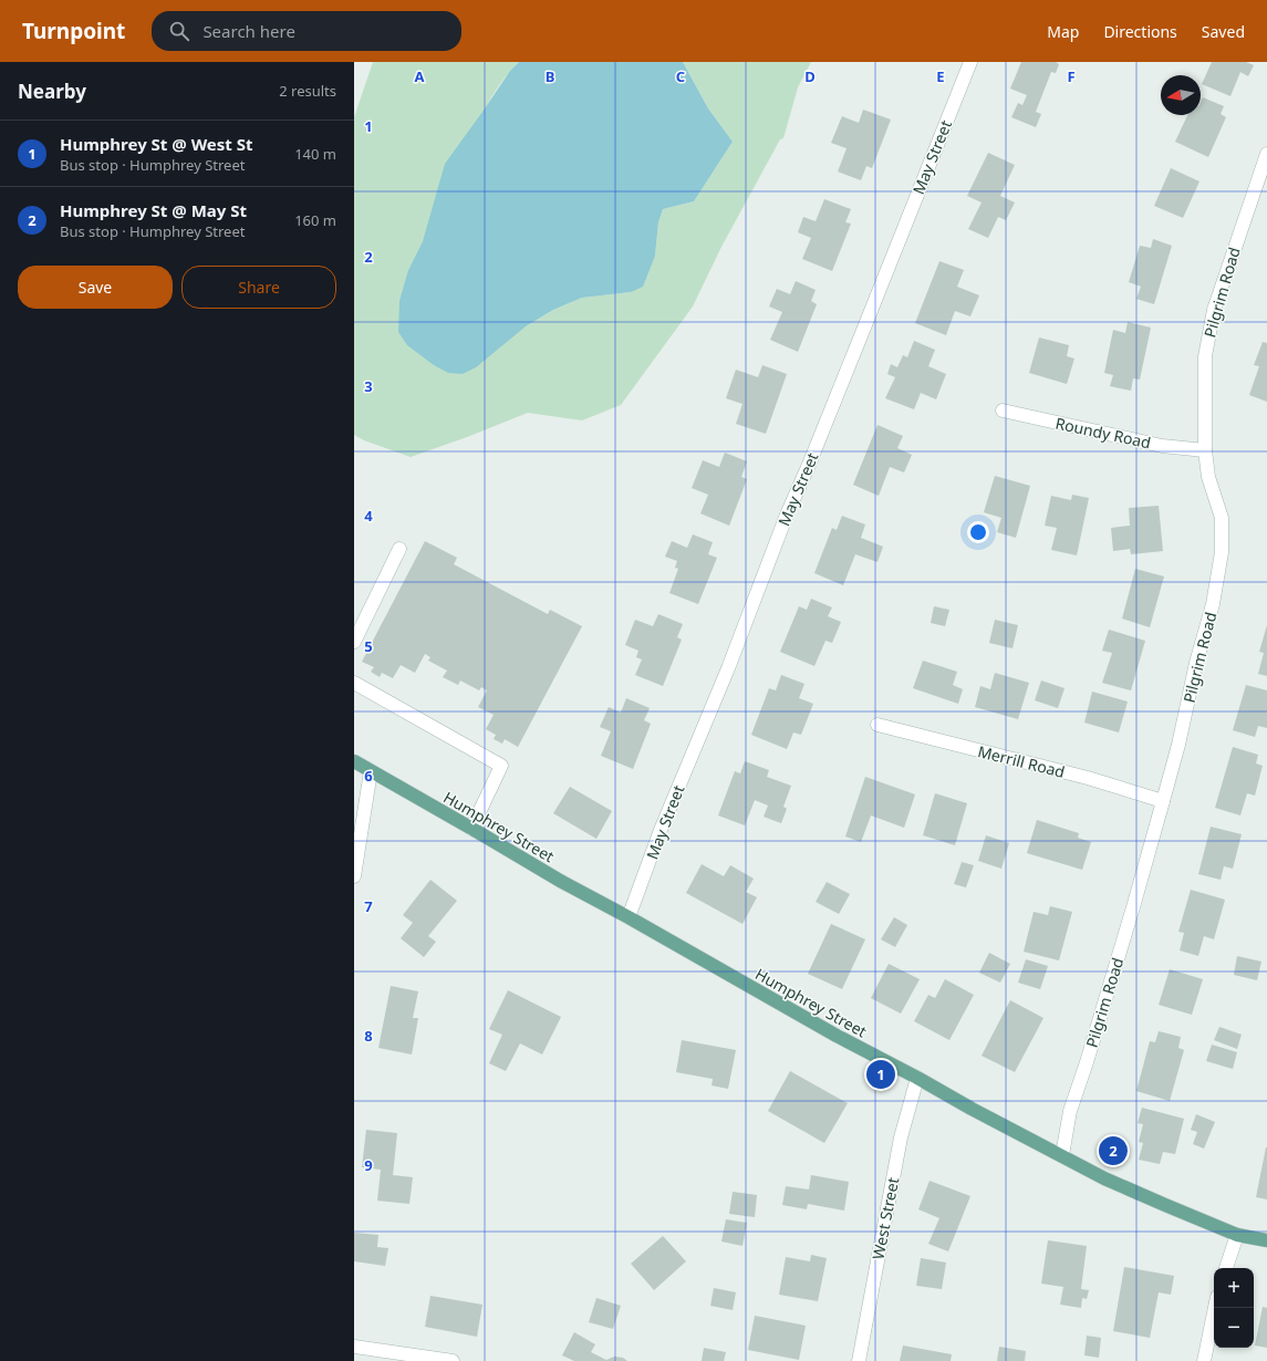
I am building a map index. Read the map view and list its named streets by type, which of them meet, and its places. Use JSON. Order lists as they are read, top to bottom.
{
  "streets": {
    "main road": ["Humphrey Street"],
    "street": [
      "May Street",
      "Pilgrim Road",
      "Roundy Road",
      "Merrill Road",
      "West Street"
    ]
  },
  "crossings": [
    ["May Street", "Humphrey Street"],
    ["Pilgrim Road", "Roundy Road"],
    ["Pilgrim Road", "Merrill Road"],
    ["Pilgrim Road", "Humphrey Street"],
    ["Humphrey Street", "West Street"]
  ],
  "north": "left",
  "page": {
    "header": "Turnpoint",
    "search": "Search here",
    "nav": ["Map", "Directions", "Saved"],
    "heading": ["Nearby", "2 results"],
    "list": [
      {
        "mark": "1",
        "name": "Humphrey St @ West St",
        "note": "Bus stop · Humphrey Street",
        "value": "140 m"
      },
      {
        "mark": "2",
        "name": "Humphrey St @ May St",
        "note": "Bus stop · Humphrey Street",
        "value": "160 m"
      }
    ],
    "buttons": ["Save", "Share"],
    "pins": ["1", "2"],
    "map_buttons": ["+", "−"]
  },
  "grid": {
    "columns": [
      "A",
      "B",
      "C",
      "D",
      "E",
      "F"
    ],
    "rows": [
      "1",
      "2",
      "3",
      "4",
      "5",
      "6",
      "7",
      "8",
      "9"
    ]
  }
}
